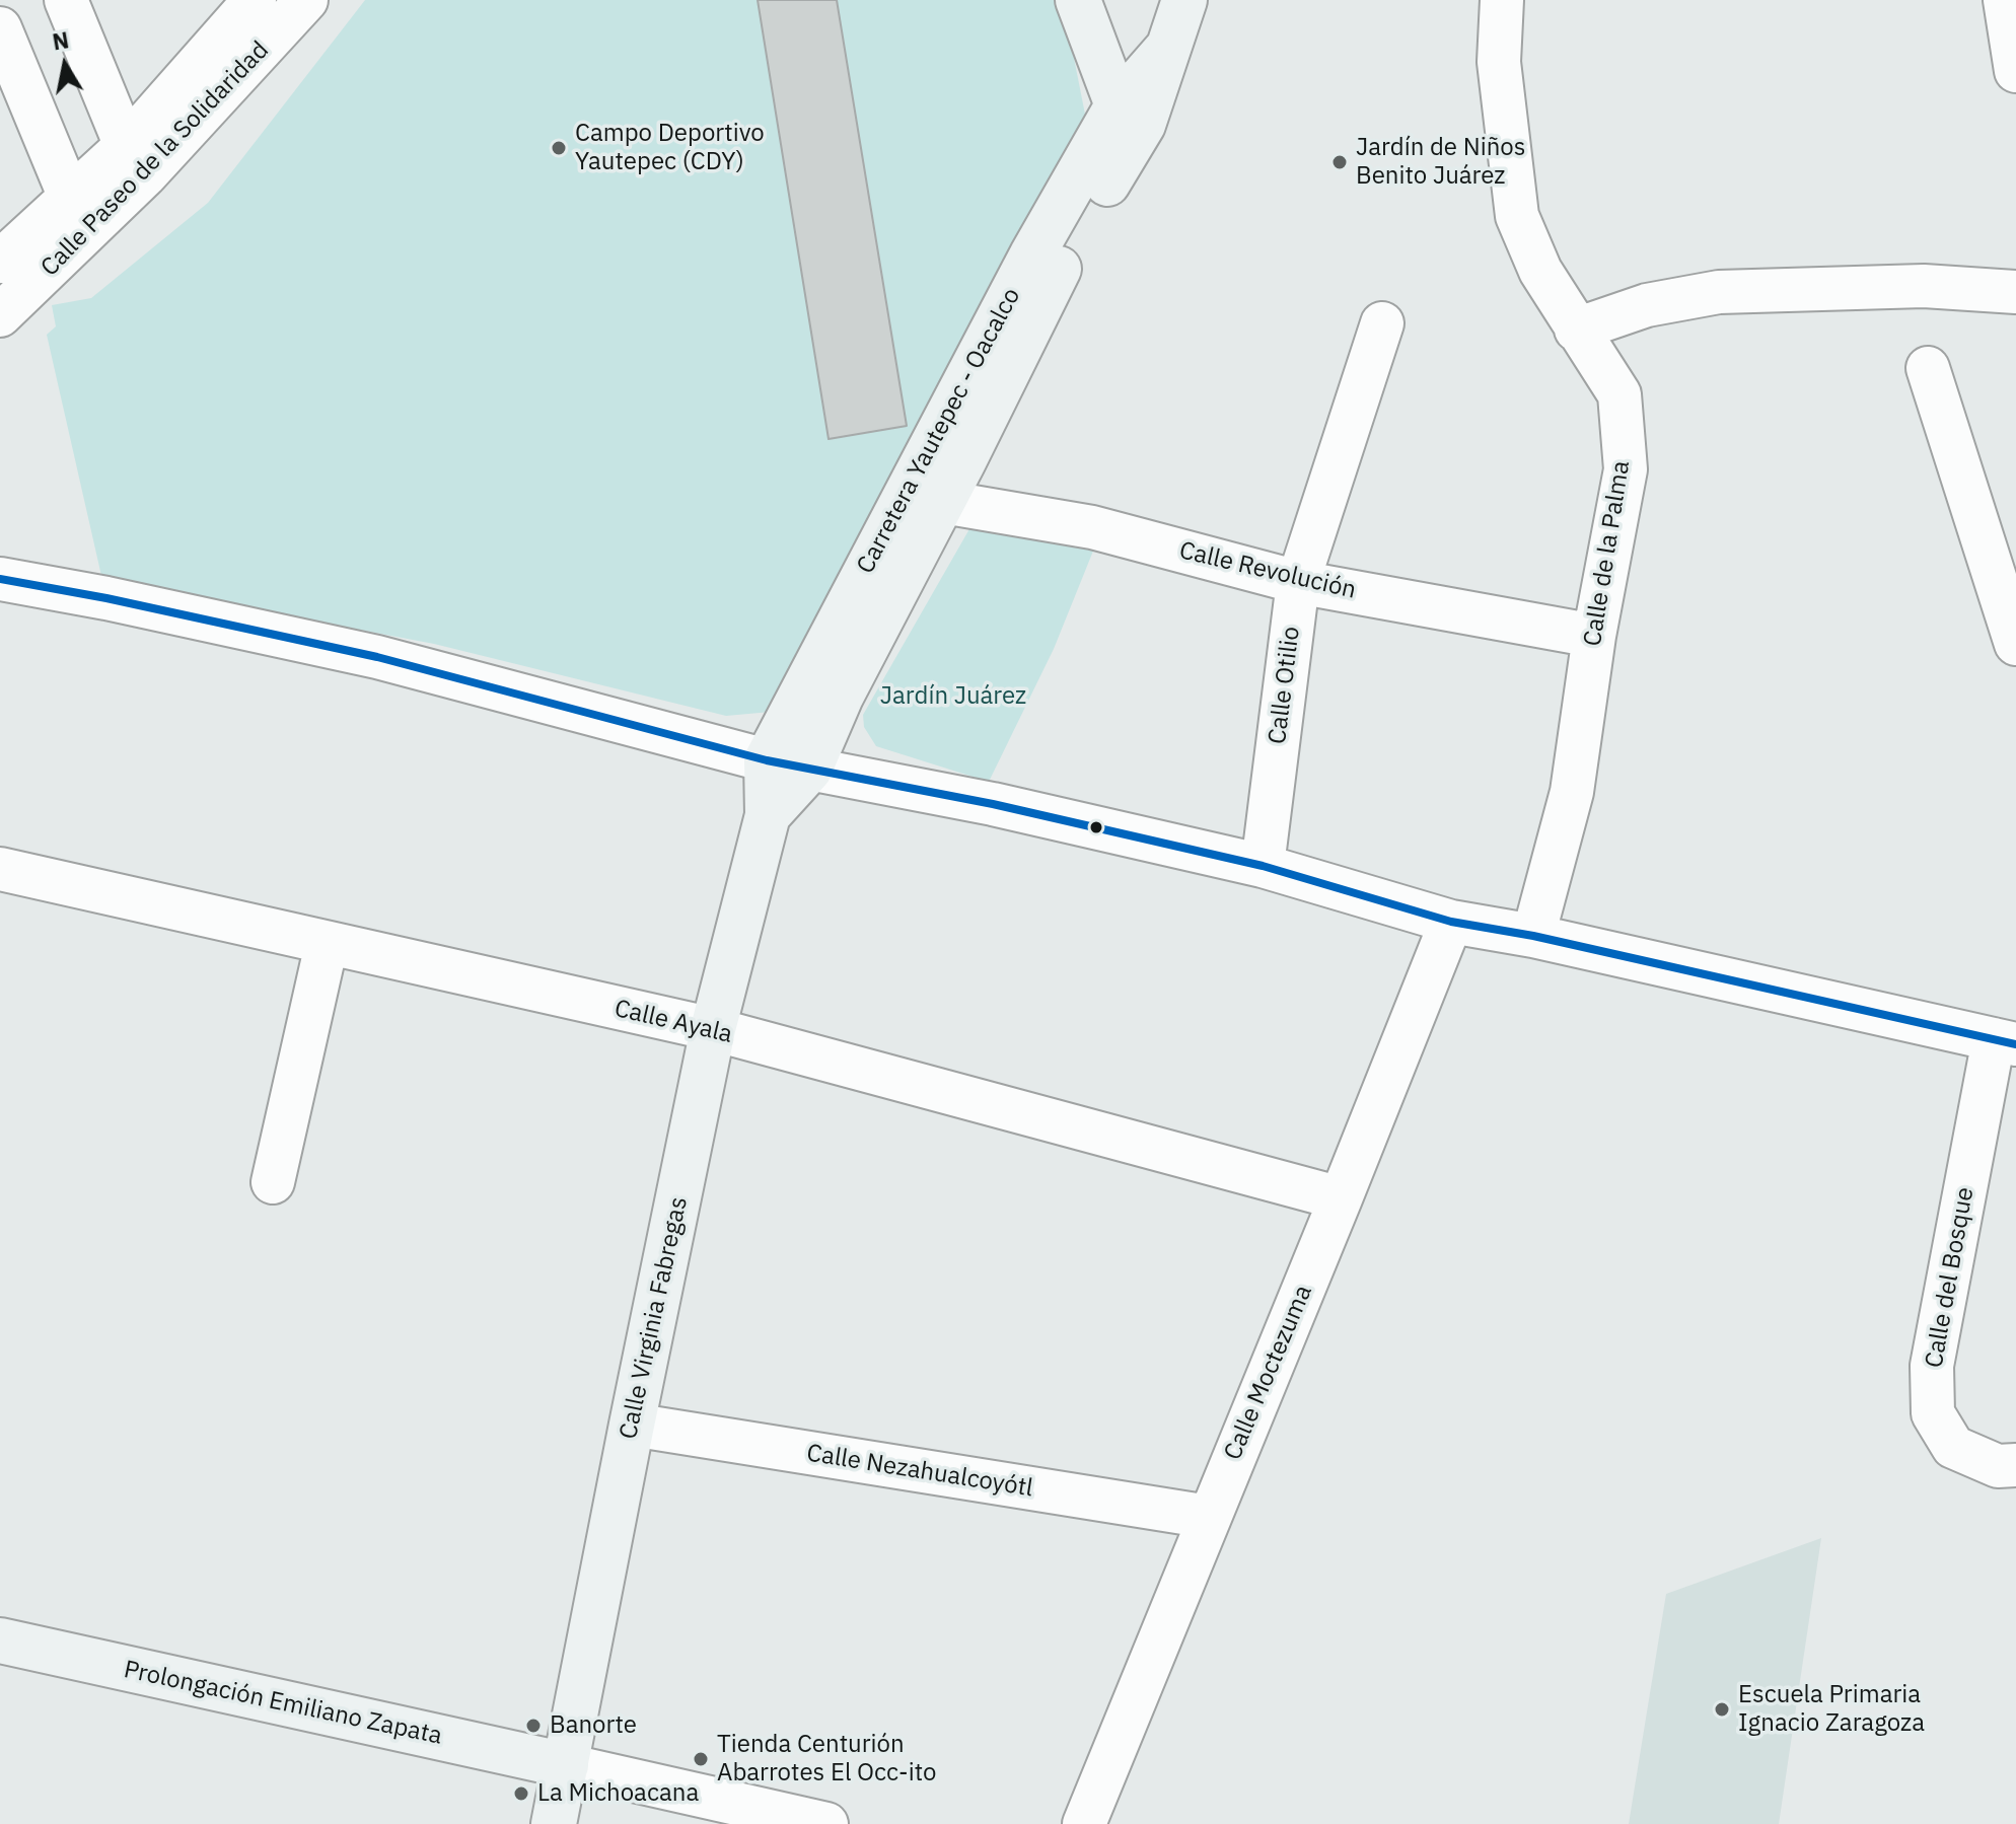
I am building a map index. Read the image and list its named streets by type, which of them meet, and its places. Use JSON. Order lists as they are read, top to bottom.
{
  "streets": {
    "main road": ["Carretera Yautepec - Oacalco", "Calle Virginia Fabregas", "Prolongación Emiliano Zapata"],
    "street": [
      "Calle Paseo de la Solidaridad",
      "Calle de la Palma",
      "Calle Revolución",
      "Calle Otilio",
      "Calle Ayala",
      "Calle del Bosque",
      "Calle Moctezuma",
      "Calle Nezahualcoyótl"
    ]
  },
  "crossings": [
    ["Carretera Yautepec - Oacalco", "Calle Revolución"],
    ["Carretera Yautepec - Oacalco", "Calle Virginia Fabregas"],
    ["Calle de la Palma", "Calle Revolución"],
    ["Calle Revolución", "Calle Otilio"],
    ["Calle Ayala", "Calle Virginia Fabregas"],
    ["Calle Ayala", "Calle Moctezuma"],
    ["Calle Virginia Fabregas", "Calle Nezahualcoyótl"],
    ["Calle Virginia Fabregas", "Prolongación Emiliano Zapata"],
    ["Calle Moctezuma", "Calle Nezahualcoyótl"]
  ],
  "parks": ["Jardín Juárez"],
  "places": [
    "Campo Deportivo Yautepec (CDY)",
    "Jardín de Niños Benito Juárez",
    "Escuela Primaria Ignacio Zaragoza",
    "Banorte",
    "Tienda Centurión Abarrotes El Occ-ito",
    "La Michoacana"
  ],
  "north": "top"
}
